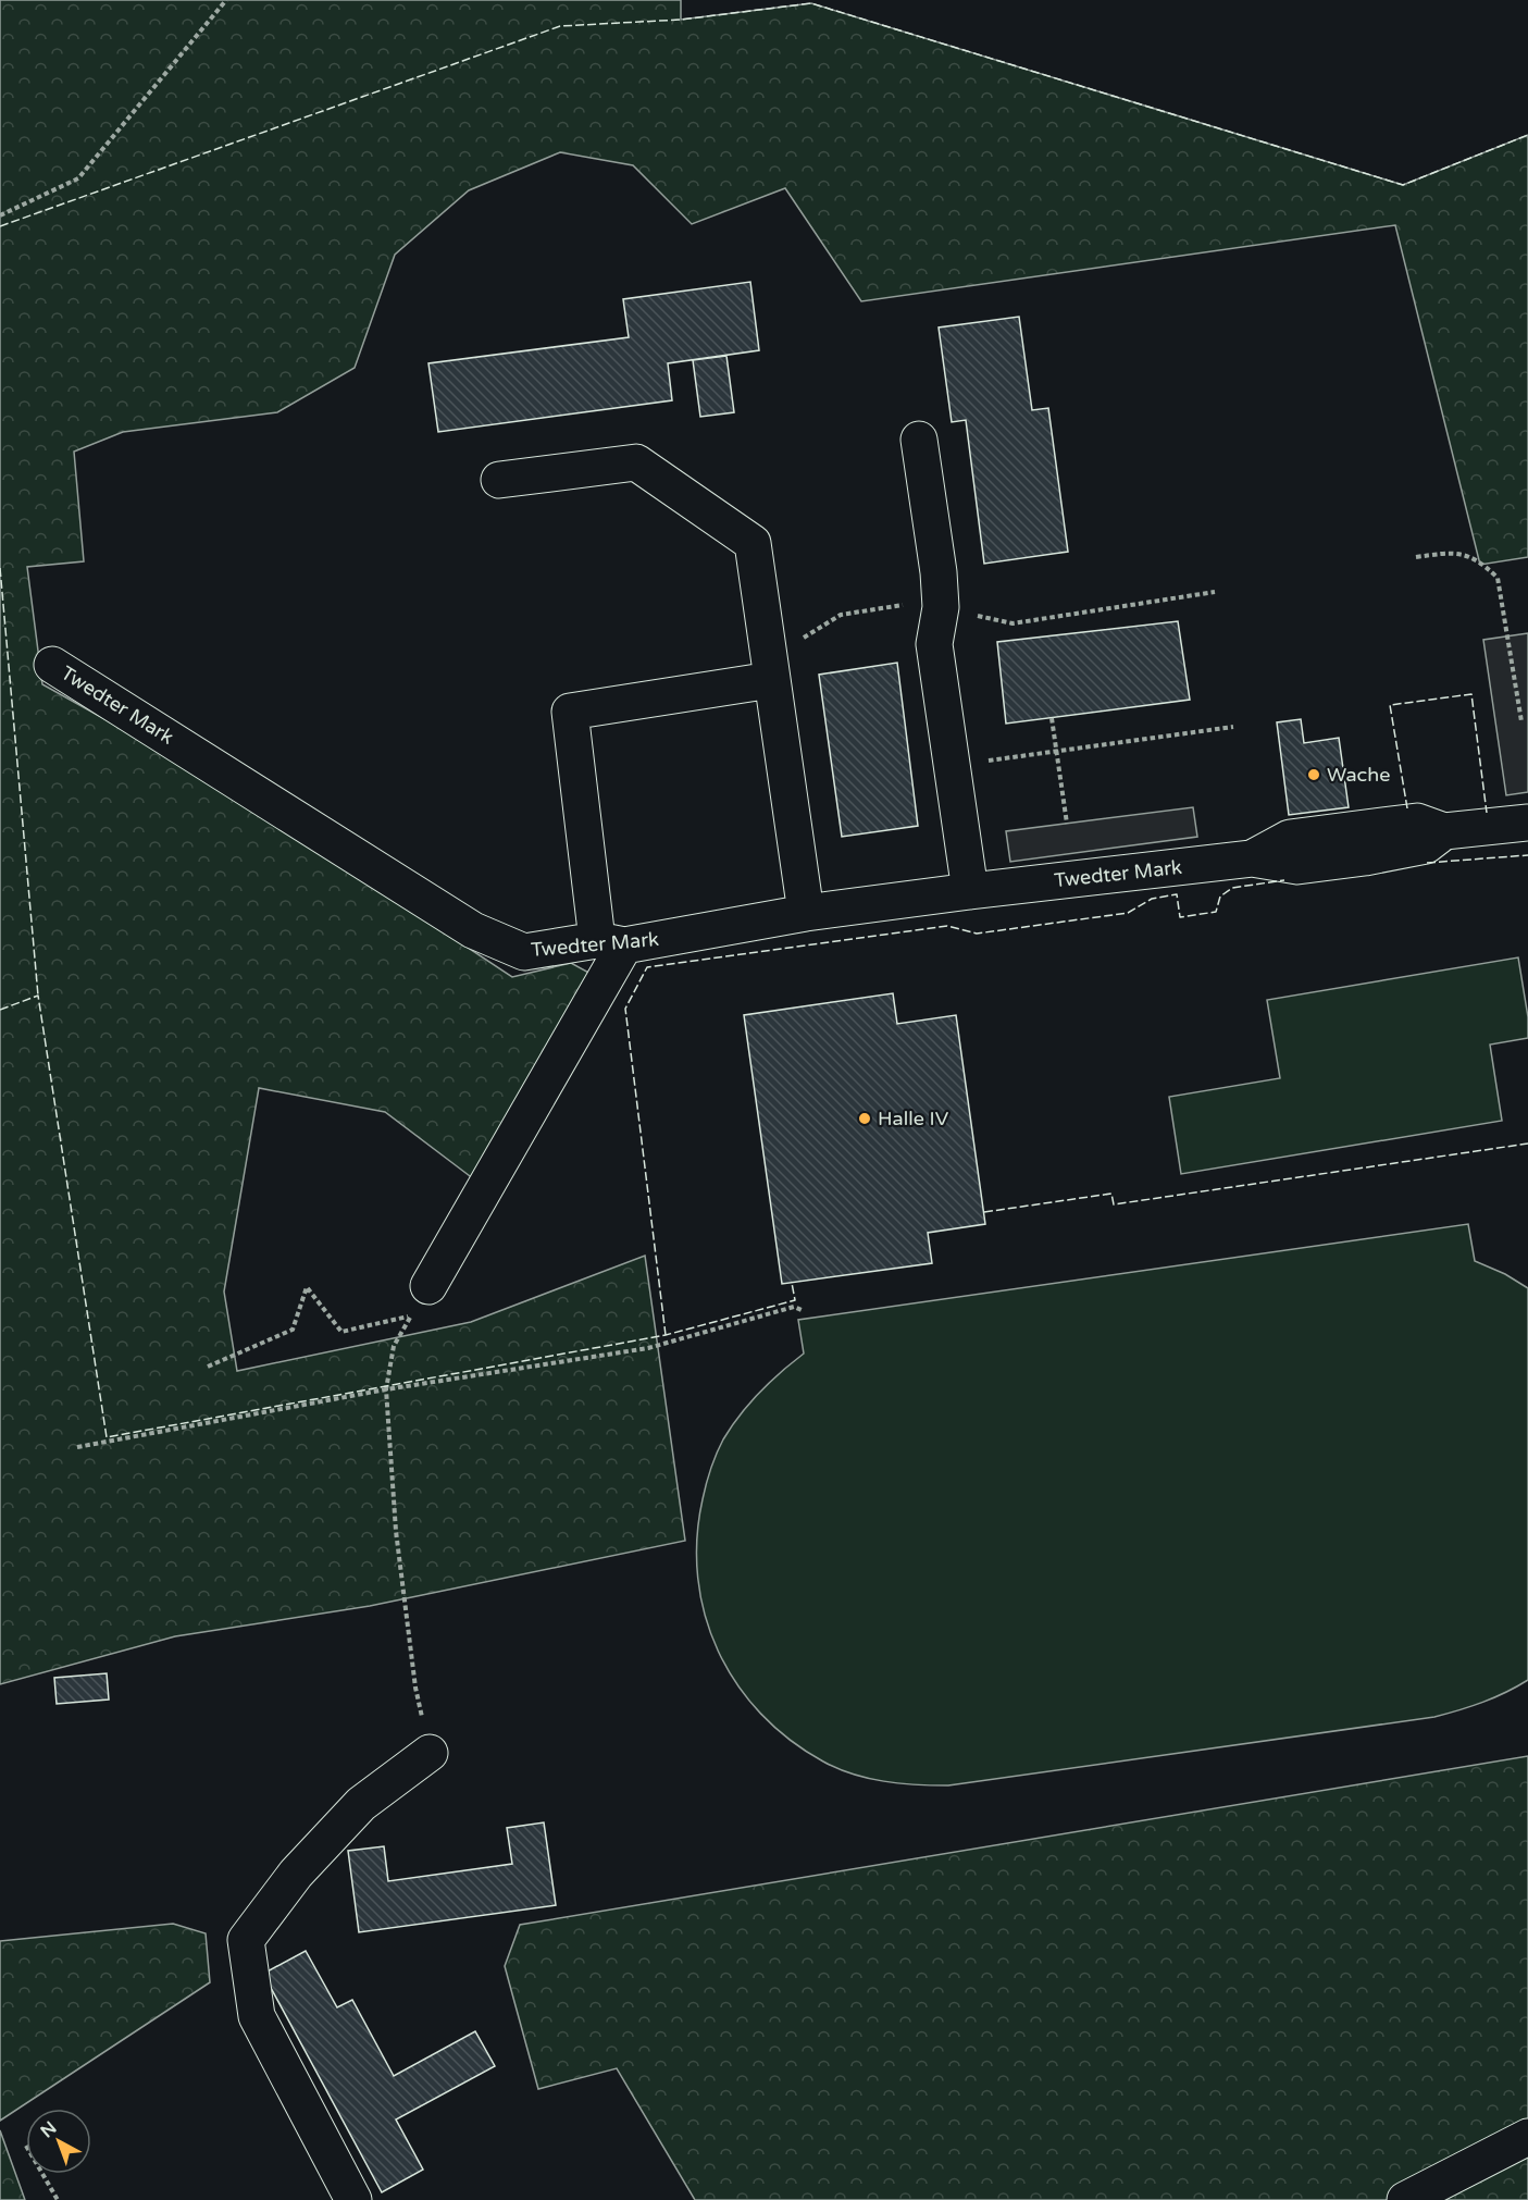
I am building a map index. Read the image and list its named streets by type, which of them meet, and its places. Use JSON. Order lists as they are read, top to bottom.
{
  "streets": {
    "street": ["Twedter Mark"]
  },
  "places": ["Wache", "Halle IV"],
  "north": "top left"
}
